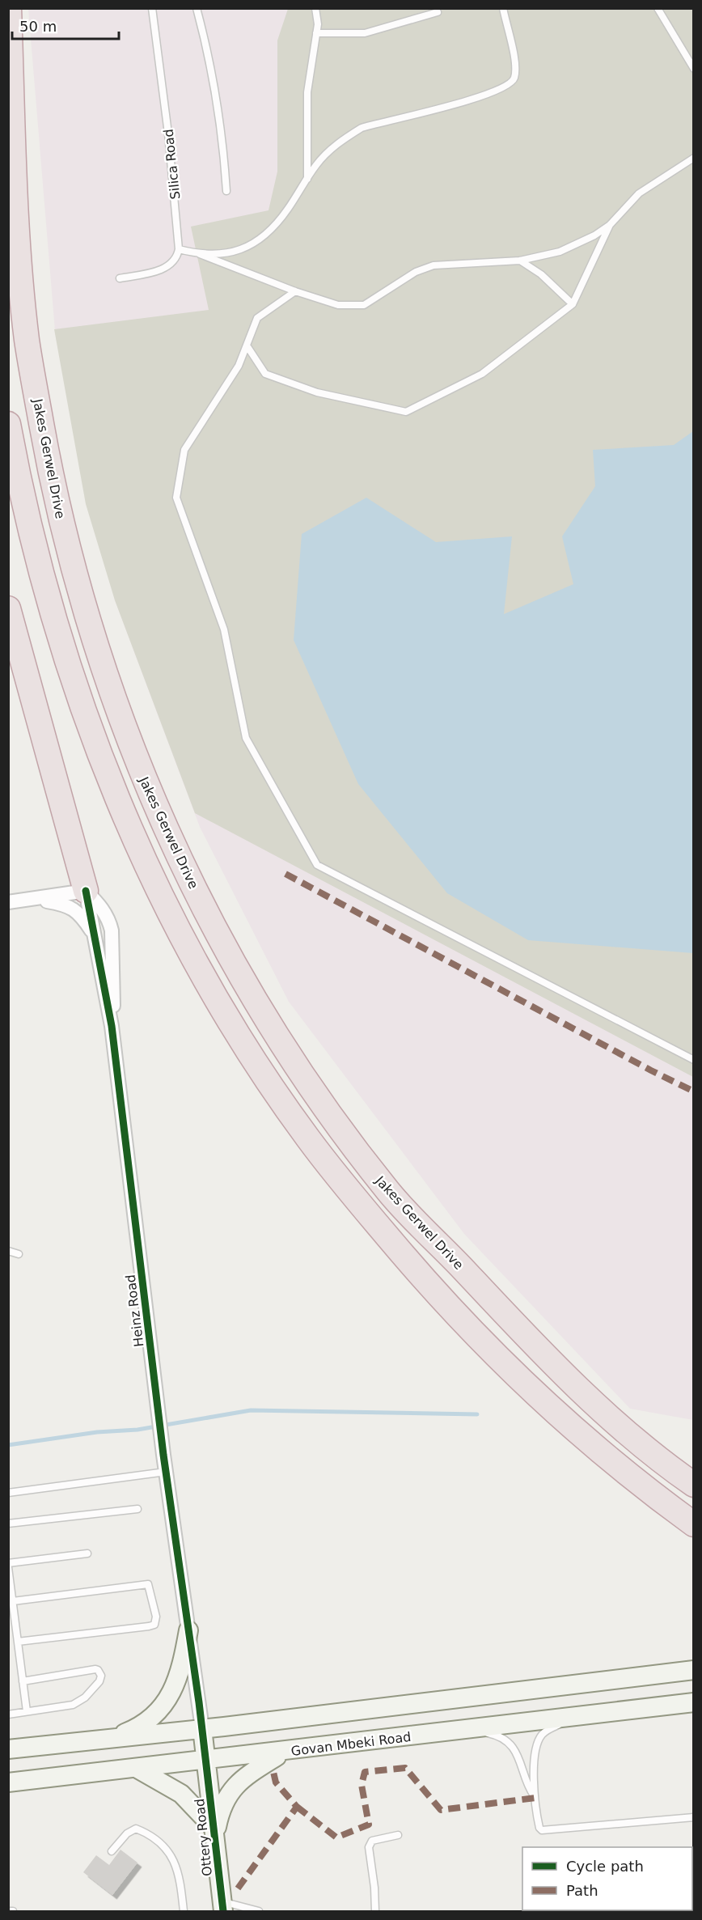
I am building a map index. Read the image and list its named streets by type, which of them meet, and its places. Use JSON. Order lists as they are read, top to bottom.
{
  "streets": {
    "highway": ["Jakes Gerwel Drive"],
    "main road": ["Govan Mbeki Road", "Ottery Road"],
    "street": ["Heinz Road"],
    "lane": ["Silica Road"]
  },
  "crossings": [
    ["Heinz Road", "Ottery Road"],
    ["Govan Mbeki Road", "Ottery Road"]
  ],
  "legend": ["Cycle path", "Path"],
  "scale_bar": "50 m"
}
